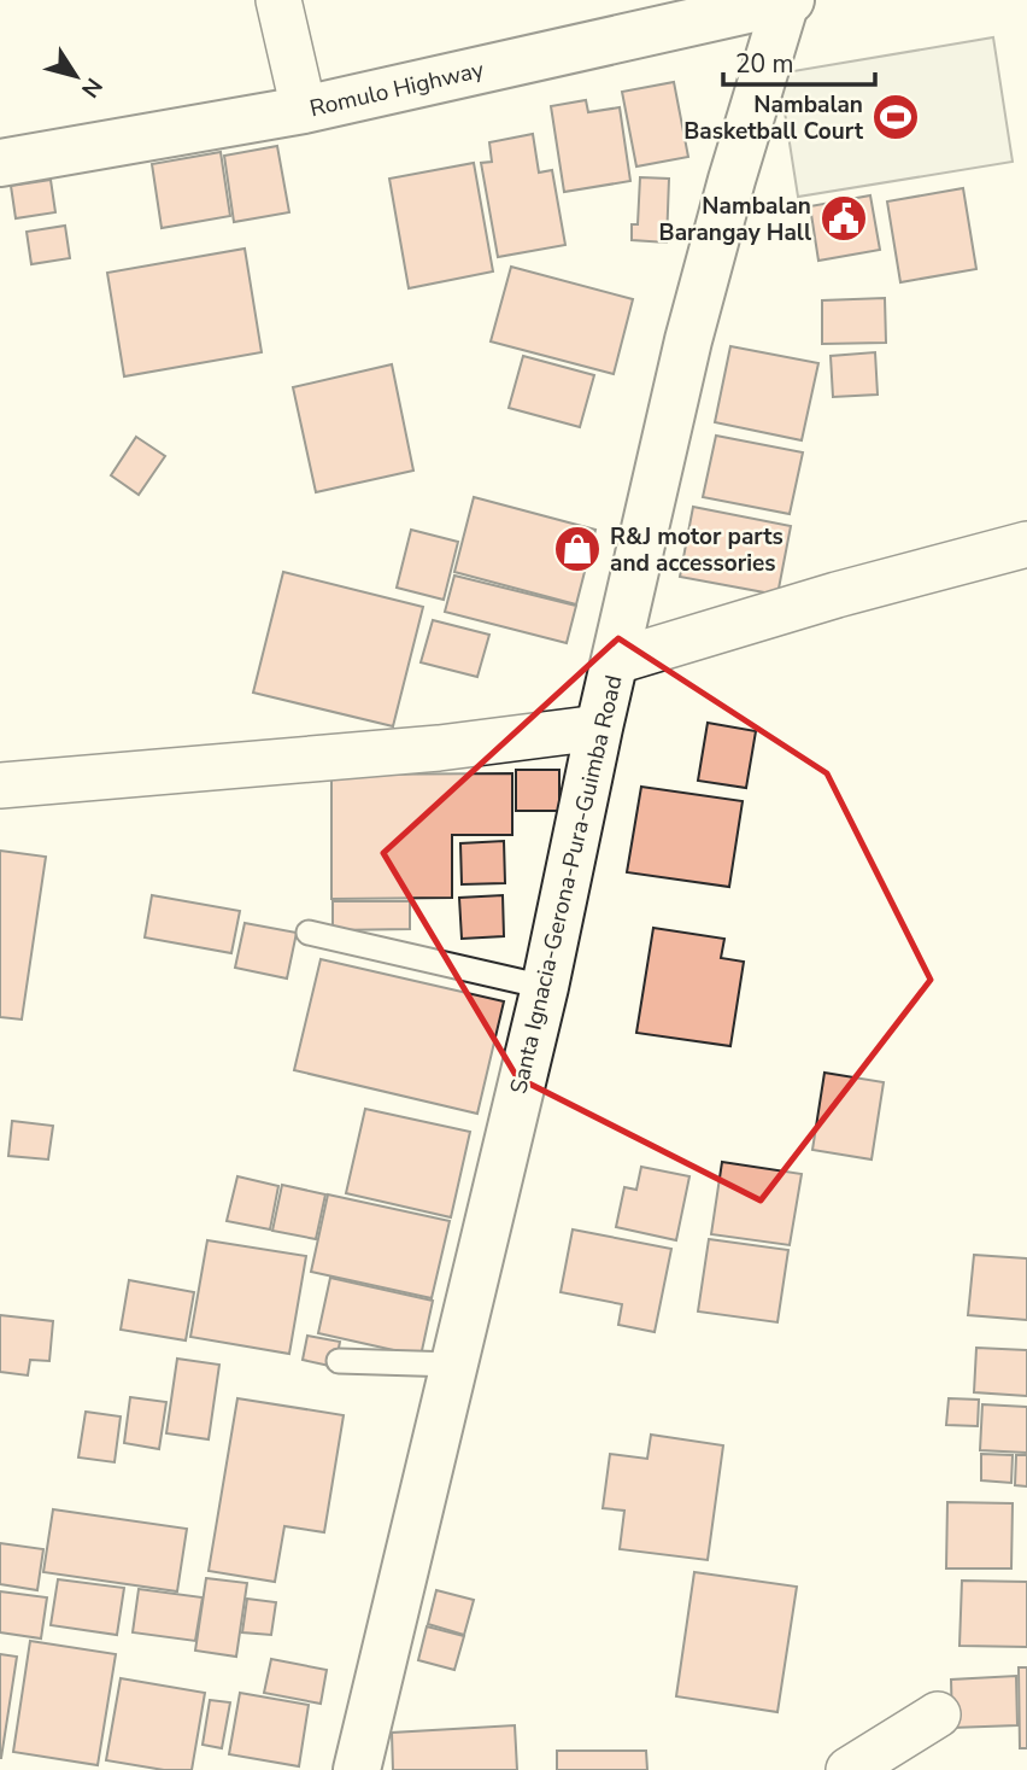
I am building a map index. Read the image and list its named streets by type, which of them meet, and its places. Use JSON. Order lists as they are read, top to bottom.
{
  "streets": {
    "main road": ["Romulo Highway", "Santa Ignacia-Gerona-Pura-Guimba Road"]
  },
  "crossings": [
    ["Romulo Highway", "Santa Ignacia-Gerona-Pura-Guimba Road"]
  ],
  "places": {
    "sports": ["Nambalan Basketball Court"],
    "public building": ["Nambalan Barangay Hall"],
    "shop": ["R&J motor parts and accessories"]
  },
  "scale_bar": "20 m",
  "north": "bottom right"
}
